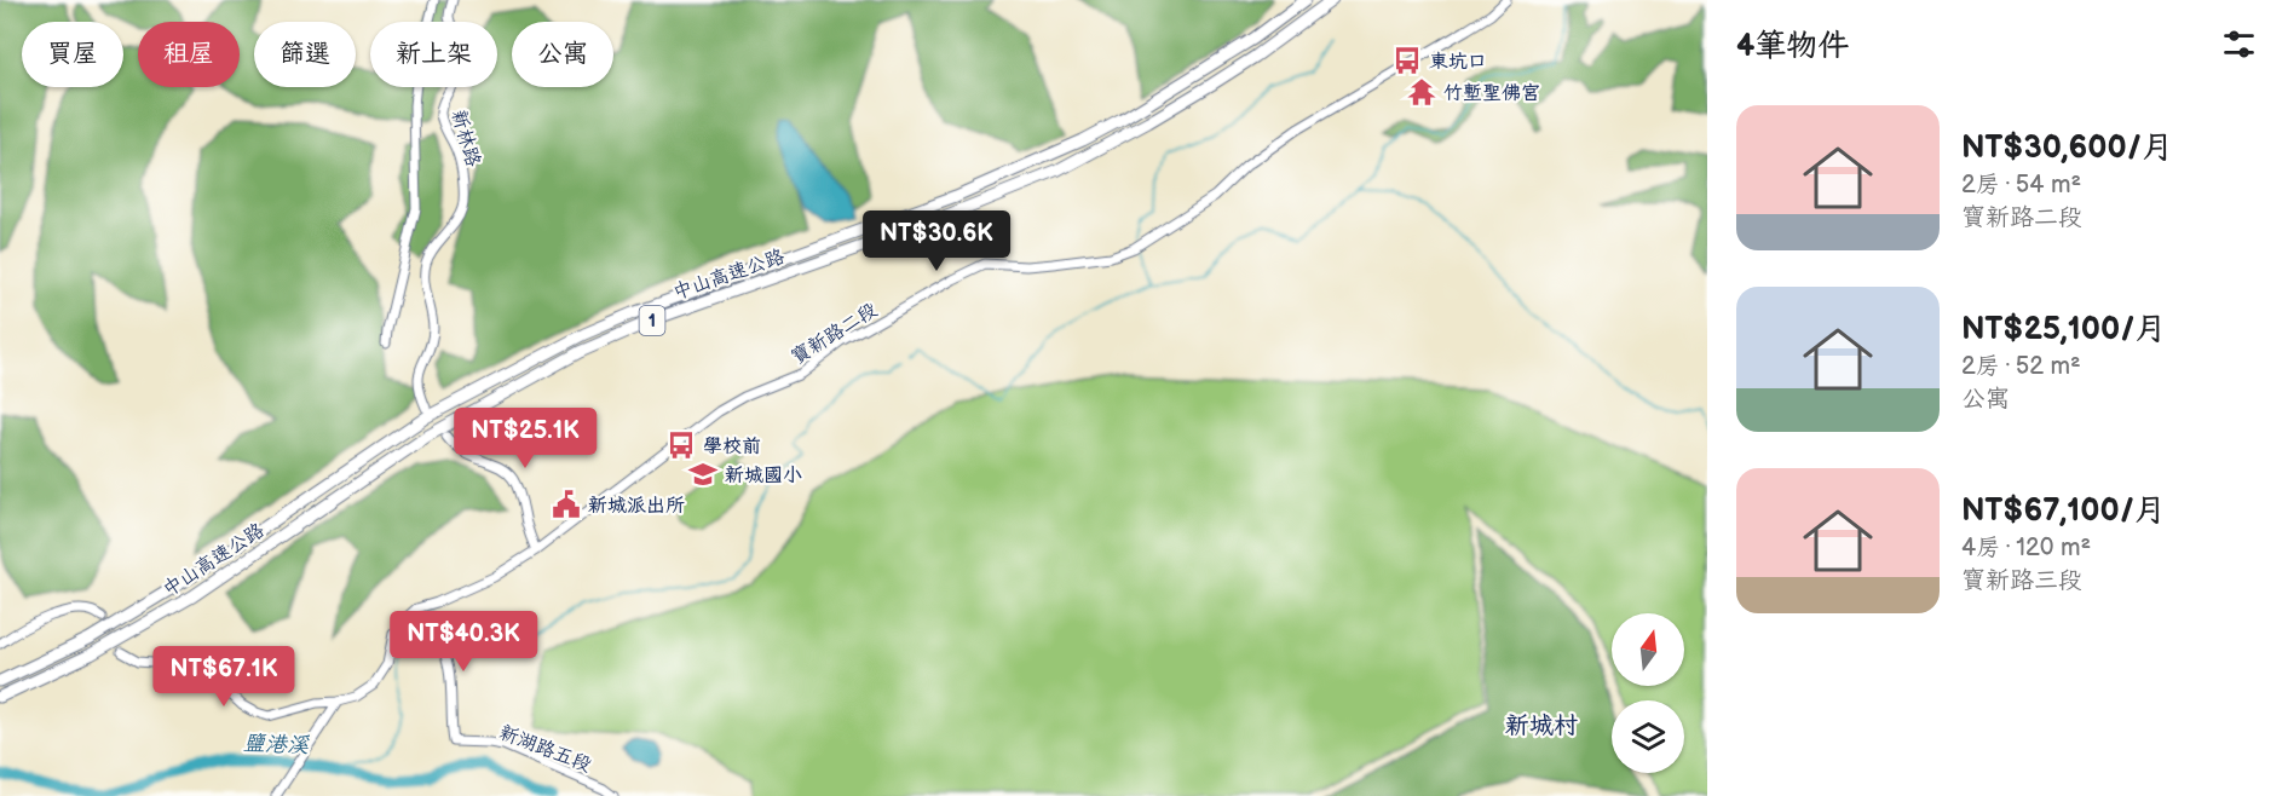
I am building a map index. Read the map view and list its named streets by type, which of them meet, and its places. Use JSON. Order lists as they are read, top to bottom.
{
  "streets": {
    "highway": ["中山高速公路", "1"],
    "street": ["新林路", "寶新路二段", "新湖路五段"]
  },
  "crossings": [
    ["寶新路二段", "新湖路五段"]
  ],
  "districts": ["新城村"],
  "water": ["鹽港溪"],
  "places": {
    "bus stop": ["東坑口", "學校前"],
    "temple": ["竹塹聖佛宮"],
    "school or university": ["新城國小"],
    "public building": ["新城派出所"]
  },
  "north": "top",
  "page": {
    "heading": "4筆物件",
    "chip": [
      "買屋",
      "租屋",
      "篩選",
      "新上架",
      "公寓"
    ],
    "list": [
      {
        "name": "NT$30,600/月",
        "note": "2房 · 54 m² · 寶新路二段"
      },
      {
        "name": "NT$25,100/月",
        "note": "2房 · 52 m² · 公寓"
      },
      {
        "name": "NT$67,100/月",
        "note": "4房 · 120 m² · 寶新路三段"
      }
    ],
    "price": [
      "NT$30.6K",
      "NT$25.1K",
      "NT$40.3K",
      "NT$67.1K"
    ]
  }
}
